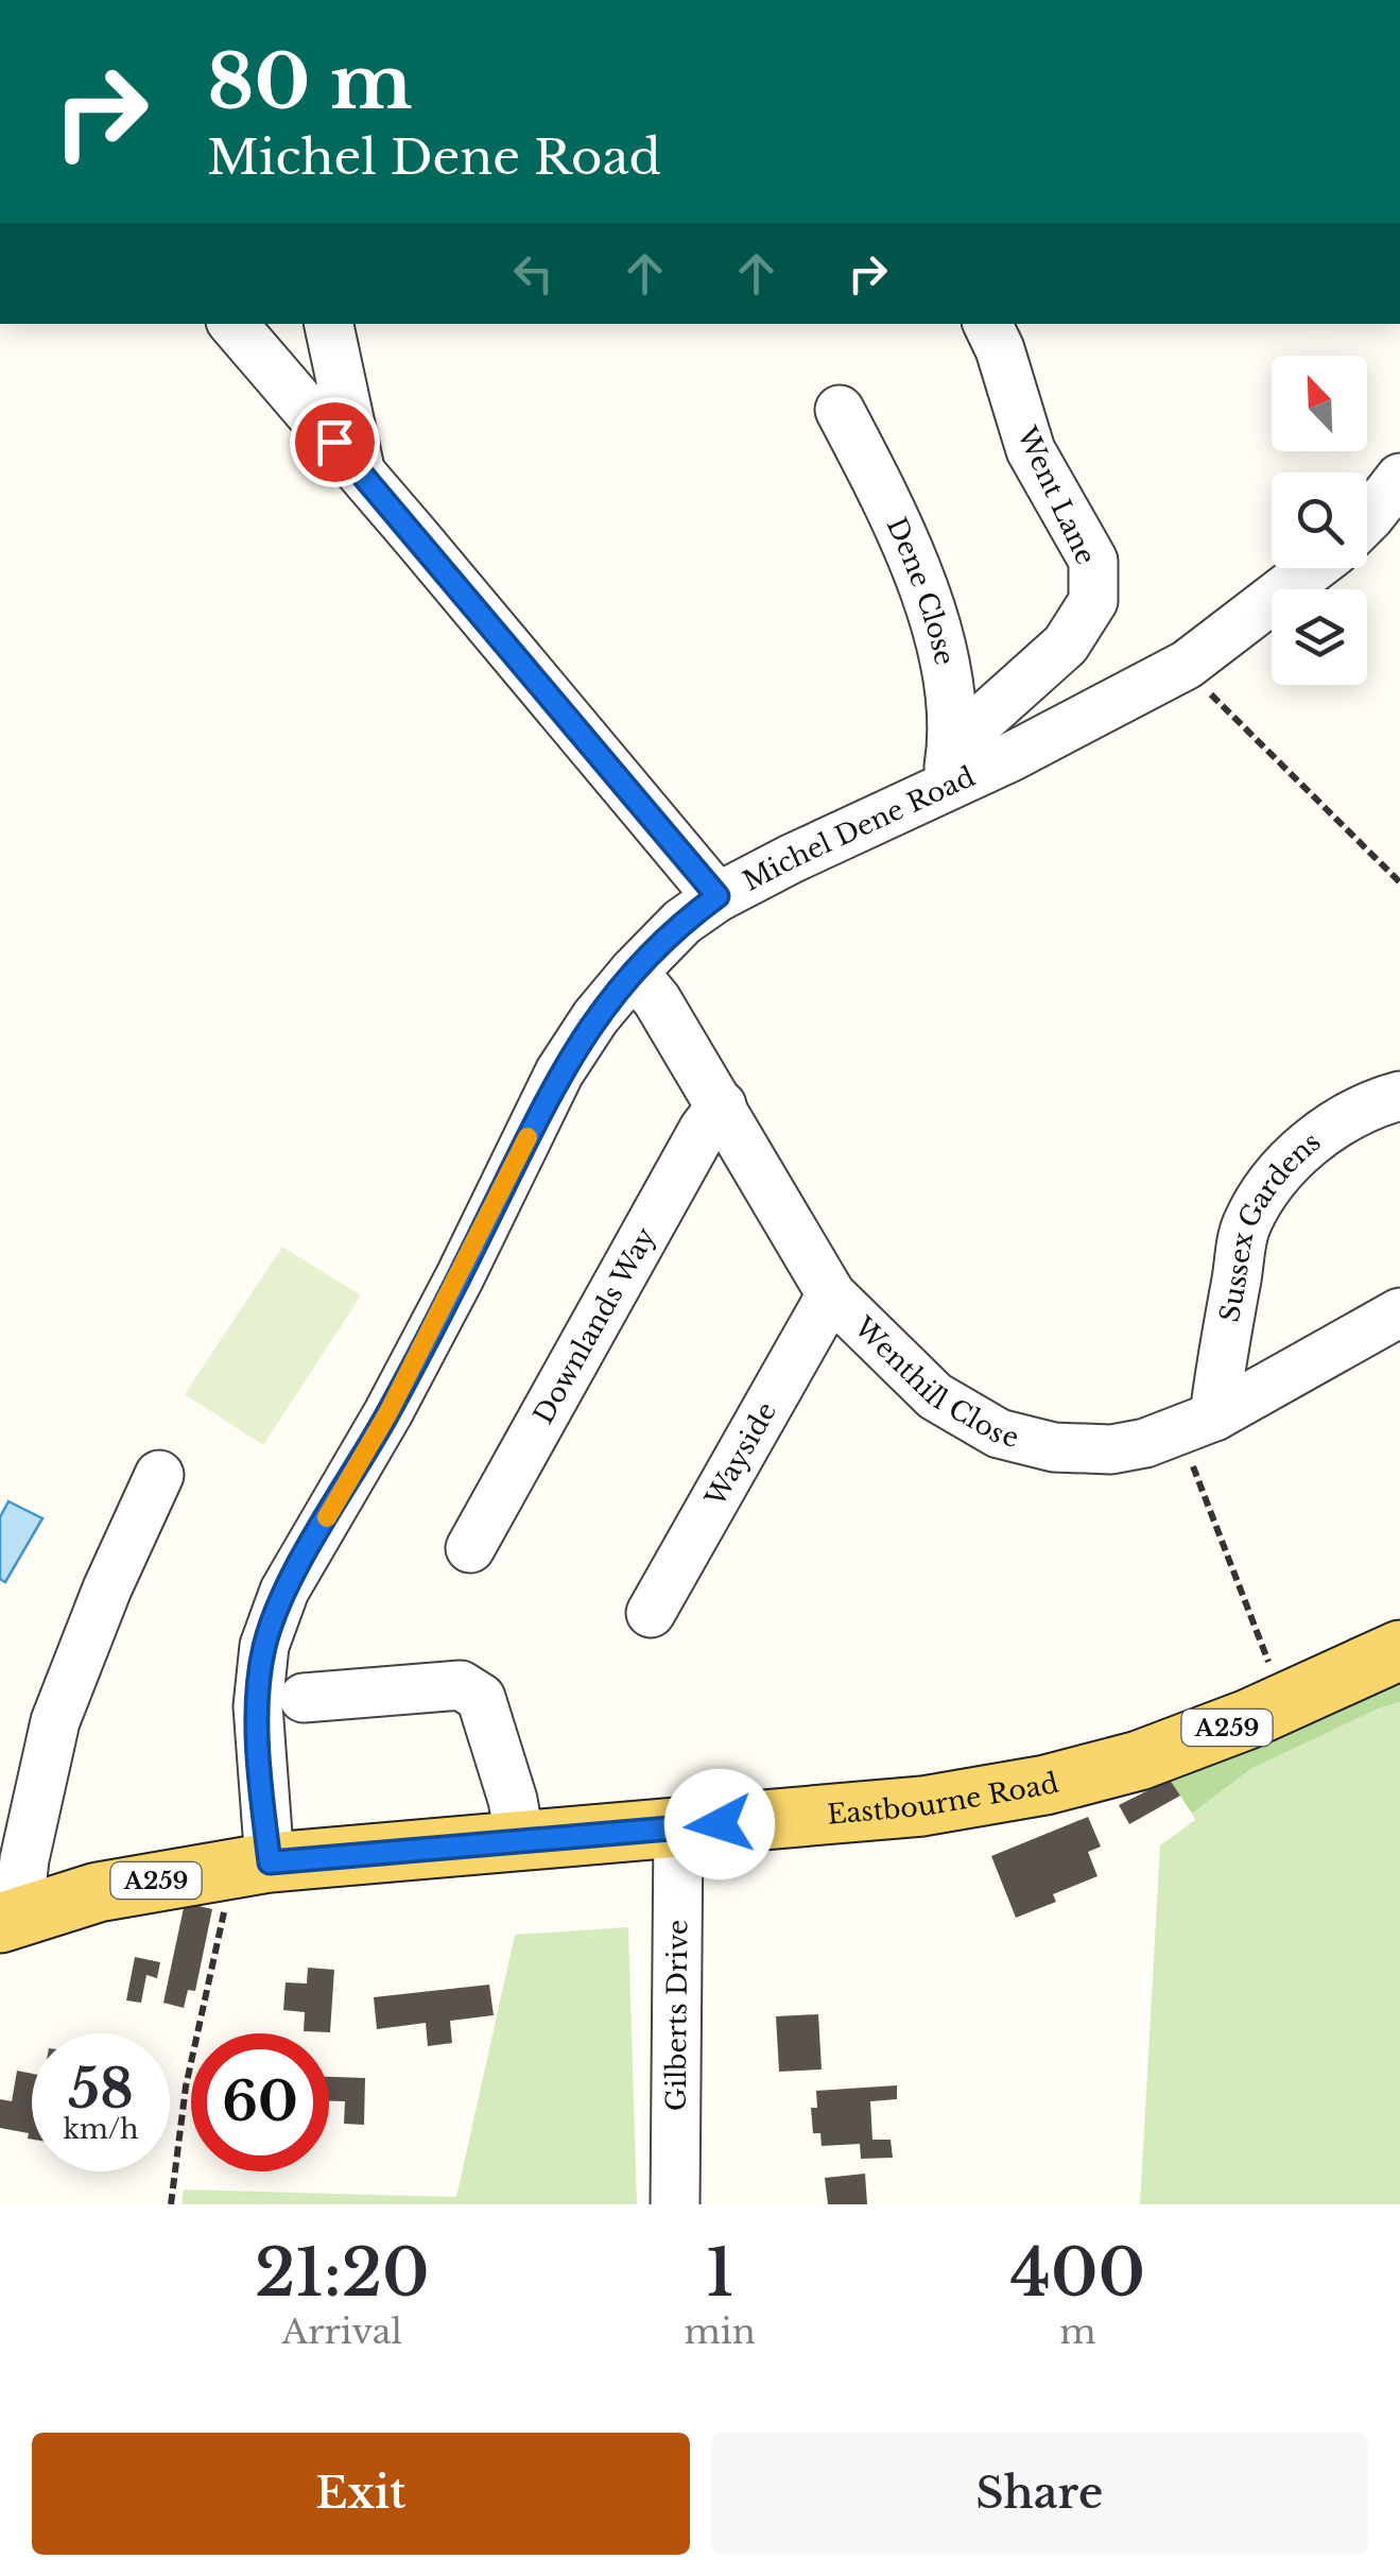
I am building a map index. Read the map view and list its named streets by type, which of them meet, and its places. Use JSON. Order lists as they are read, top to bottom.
{
  "streets": {
    "main road": ["A259", "Eastbourne Road"],
    "street": [
      "Went Lane",
      "Dene Close",
      "Michel Dene Road",
      "Sussex Gardens",
      "Downlands Way",
      "Wenthill Close",
      "Wayside",
      "Gilberts Drive"
    ]
  },
  "crossings": [
    ["Went Lane", "Dene Close"],
    ["Went Lane", "Michel Dene Road"],
    ["Dene Close", "Michel Dene Road"],
    ["Michel Dene Road", "Wenthill Close"],
    ["Michel Dene Road", "A259"],
    ["Michel Dene Road", "Eastbourne Road"],
    ["Sussex Gardens", "Wenthill Close"],
    ["Downlands Way", "Wenthill Close"],
    ["Wenthill Close", "Wayside"],
    ["A259", "Eastbourne Road"],
    ["Eastbourne Road", "Gilberts Drive"]
  ],
  "north": "top left",
  "page": {
    "turn": ["80 m", "Michel Dene Road"],
    "speed": "58 km/h",
    "limit": "60",
    "eta": [
      "21:20",
      "Arrival",
      "1",
      "min",
      "400",
      "m"
    ],
    "buttons": ["Exit", "Share"]
  }
}
